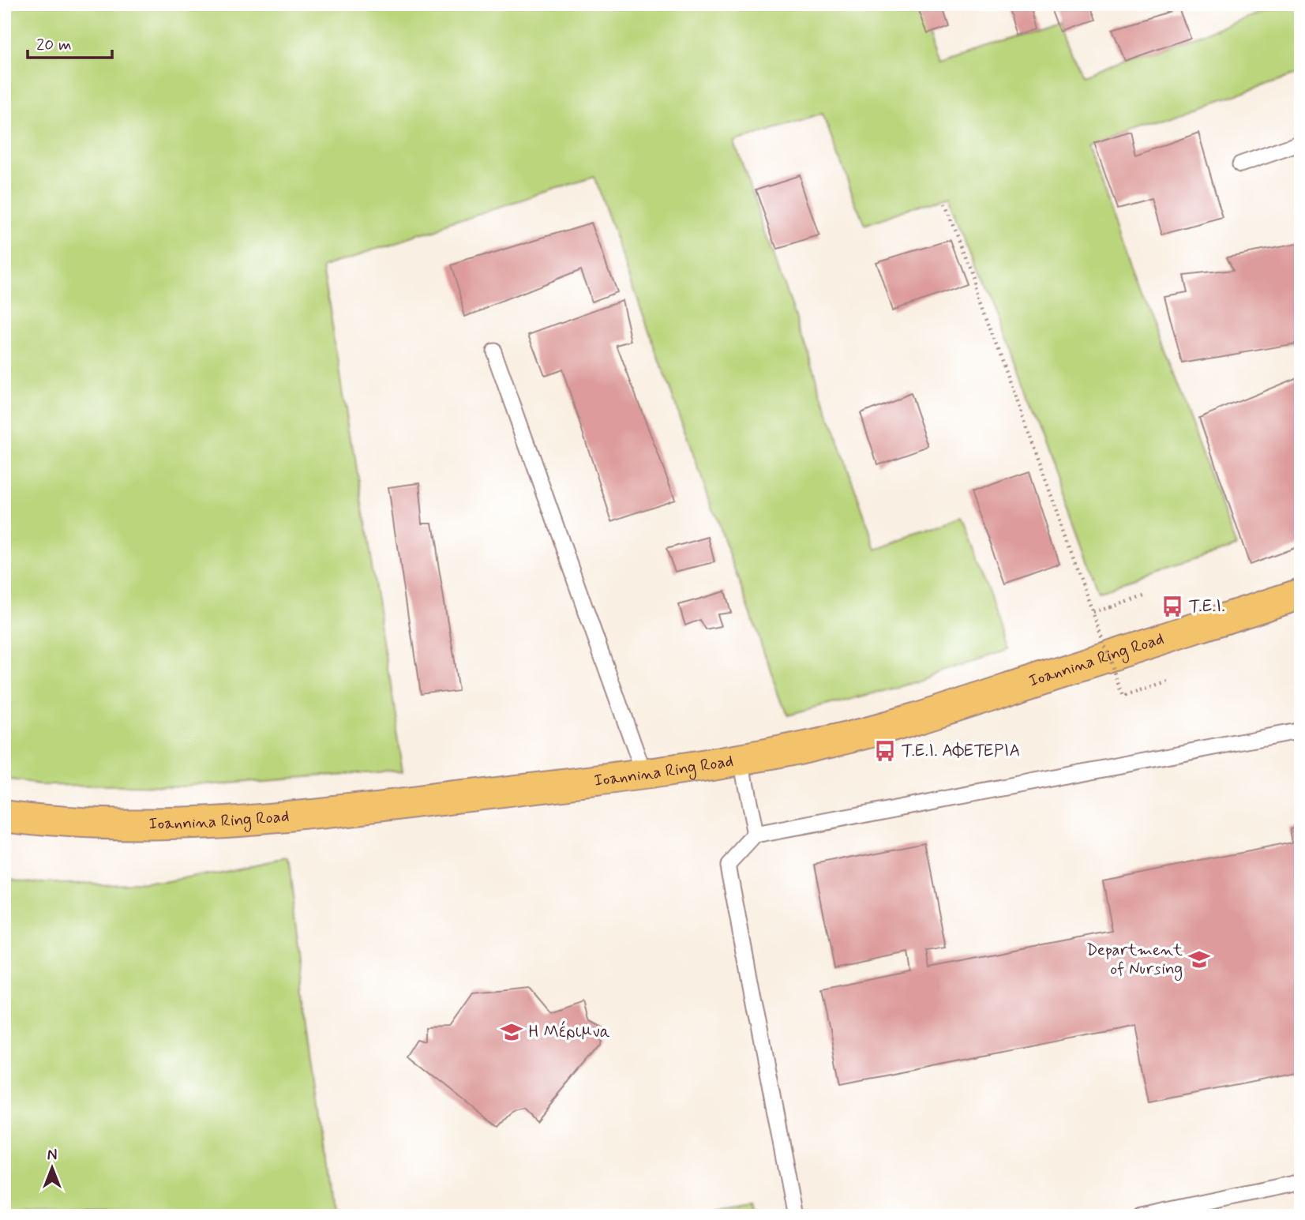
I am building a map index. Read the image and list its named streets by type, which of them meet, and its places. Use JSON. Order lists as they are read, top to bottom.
{
  "streets": {
    "highway": ["Ioannina Ring Road"]
  },
  "places": {
    "bus stop": ["Τ.Ε.Ι.", "Τ.Ε.Ι. ΑΦΕΤΕΡΙΑ"],
    "school or university": ["Department of Nursing", "Η Μέριμνα"]
  },
  "scale_bar": "20 m",
  "north": "top"
}
